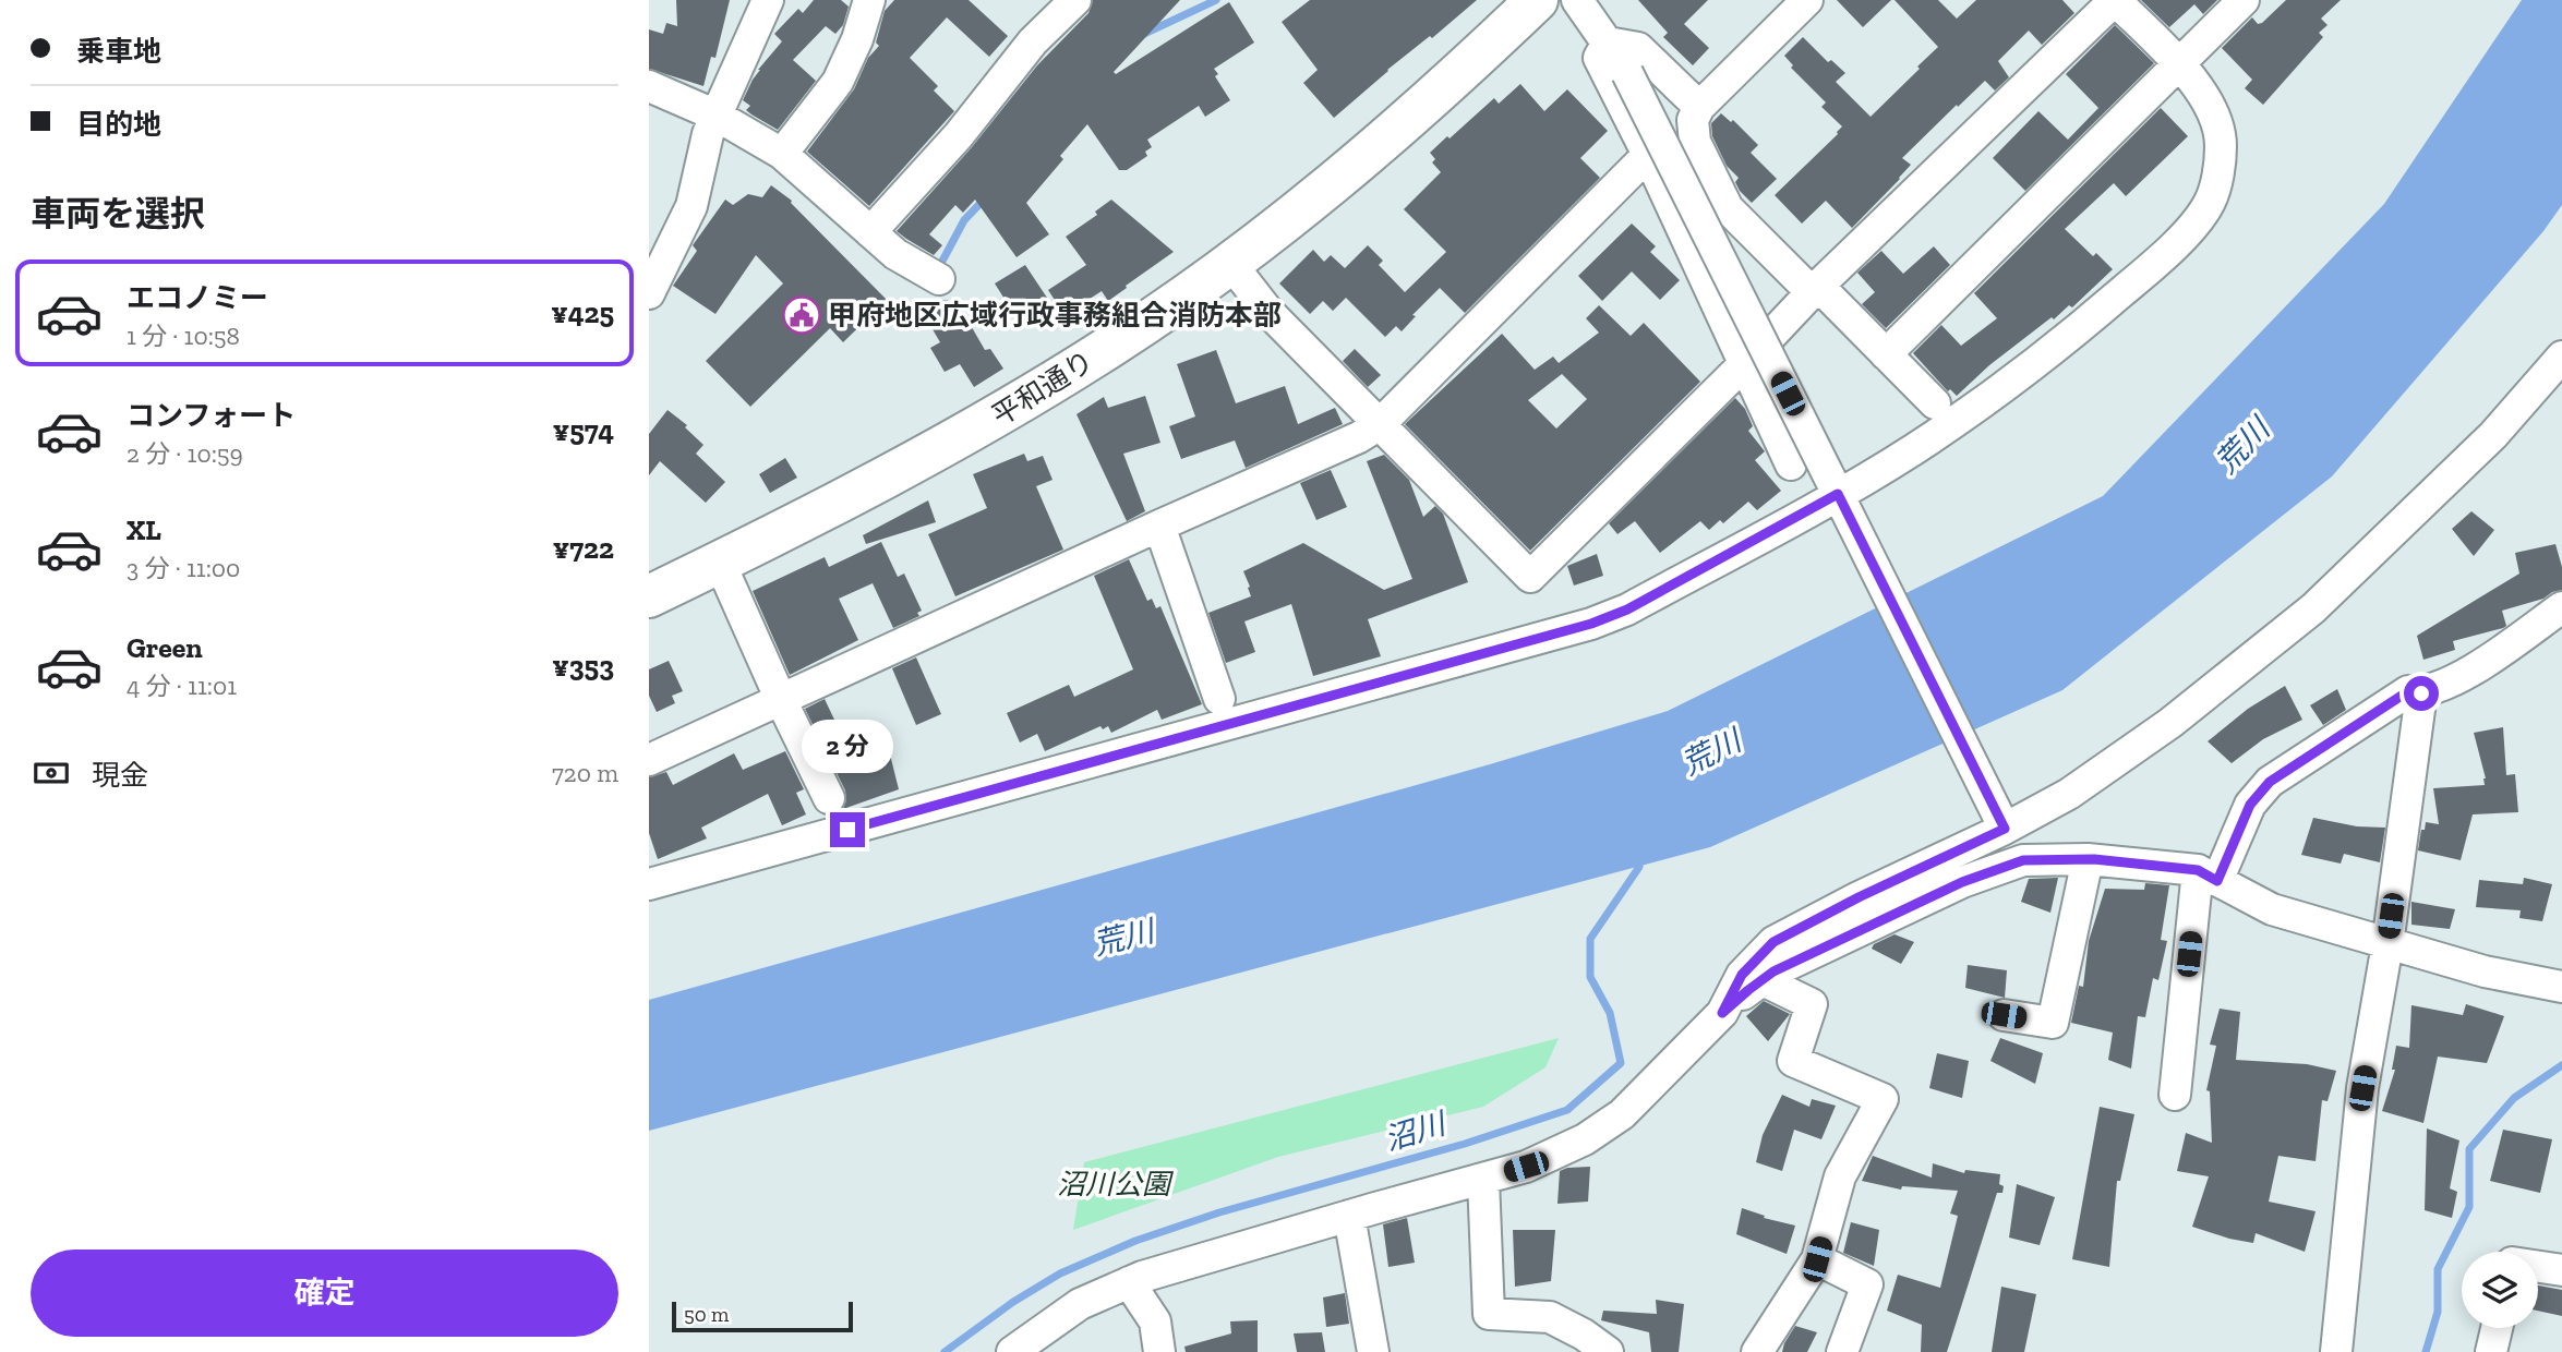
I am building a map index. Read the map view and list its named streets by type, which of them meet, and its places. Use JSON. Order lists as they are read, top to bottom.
{
  "streets": {
    "highway": ["平和通り"]
  },
  "water": ["荒川", "沼川"],
  "parks": ["沼川公園"],
  "places": {
    "public building": ["甲府地区広域行政事務組合消防本部"]
  },
  "scale_bar": "50 m",
  "page": {
    "banner": ["乗車地", "目的地"],
    "heading": "車両を選択",
    "list": [
      {
        "name": "エコノミー",
        "note": "1 分 · 10:58",
        "value": "¥425"
      },
      {
        "name": "コンフォート",
        "note": "2 分 · 10:59",
        "value": "¥574"
      },
      {
        "name": "XL",
        "note": "3 分 · 11:00",
        "value": "¥722"
      },
      {
        "name": "Green",
        "note": "4 分 · 11:01",
        "value": "¥353"
      }
    ],
    "bubble": "2 分",
    "pay": ["現金", "720 m"],
    "buttons": "確定",
    "scale": "50 m"
  }
}
